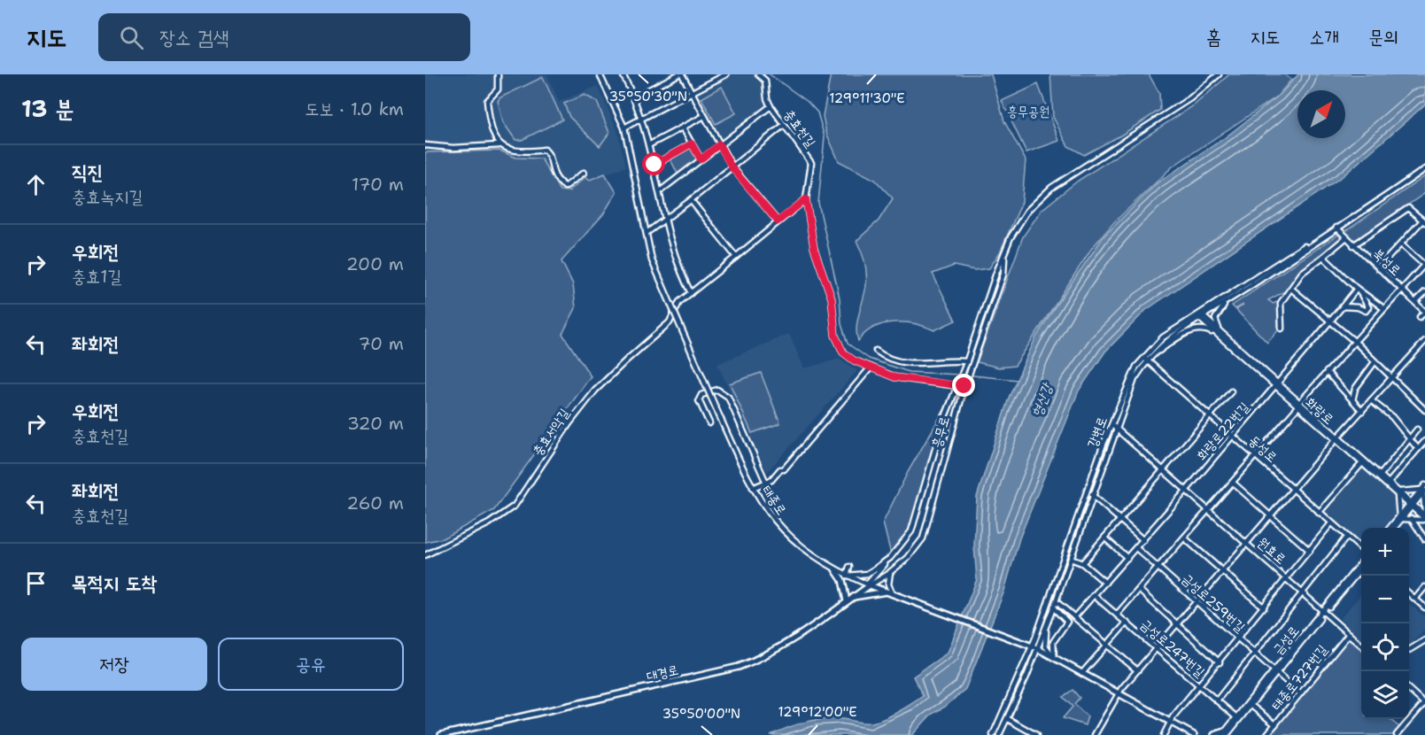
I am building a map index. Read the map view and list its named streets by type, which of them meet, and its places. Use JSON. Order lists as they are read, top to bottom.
{
  "streets": {
    "main road": ["태종로", "대경로"],
    "street": [
      "충효천길",
      "북성로",
      "화랑로",
      "화랑로22번길",
      "충효서악길",
      "흥무로",
      "강변로",
      "동성로",
      "원효로",
      "금성로259번길",
      "금성로",
      "금성로247번길",
      "태종로727번길"
    ]
  },
  "crossings": [
    ["충효천길", "흥무로"],
    ["북성로", "강변로"],
    ["화랑로", "화랑로22번길"],
    ["화랑로", "강변로"],
    ["화랑로22번길", "동성로"],
    ["화랑로22번길", "원효로"],
    ["화랑로22번길", "금성로259번길"],
    ["화랑로22번길", "금성로247번길"],
    ["흥무로", "태종로"],
    ["흥무로", "대경로"],
    ["강변로", "동성로"],
    ["강변로", "태종로"],
    ["강변로", "원효로"],
    ["태종로", "대경로"],
    ["원효로", "금성로"],
    ["원효로", "태종로727번길"],
    ["금성로259번길", "금성로"],
    ["금성로", "금성로247번길"],
    ["금성로", "태종로727번길"]
  ],
  "water": ["형산강"],
  "parks": ["흥무공원"],
  "north": "top right",
  "page": {
    "header": "지도",
    "search": "장소 검색",
    "nav": [
      "홈",
      "지도",
      "소개",
      "문의"
    ],
    "heading": ["13 분", "도보 · 1.0 km"],
    "list": [
      ["직진", "충효녹지길", "170 m"],
      ["우회전", "충효1길", "200 m"],
      ["좌회전", "70 m"],
      ["우회전", "충효천길", "320 m"],
      ["좌회전", "충효천길", "260 m"],
      "목적지 도착"
    ],
    "map_buttons": ["+", "−"],
    "buttons": ["저장", "공유"]
  },
  "coordinates": [
    "35°50'30\"N",
    "129°11'30\"E",
    "129°12'00\"E",
    "35°50'00\"N"
  ]
}
